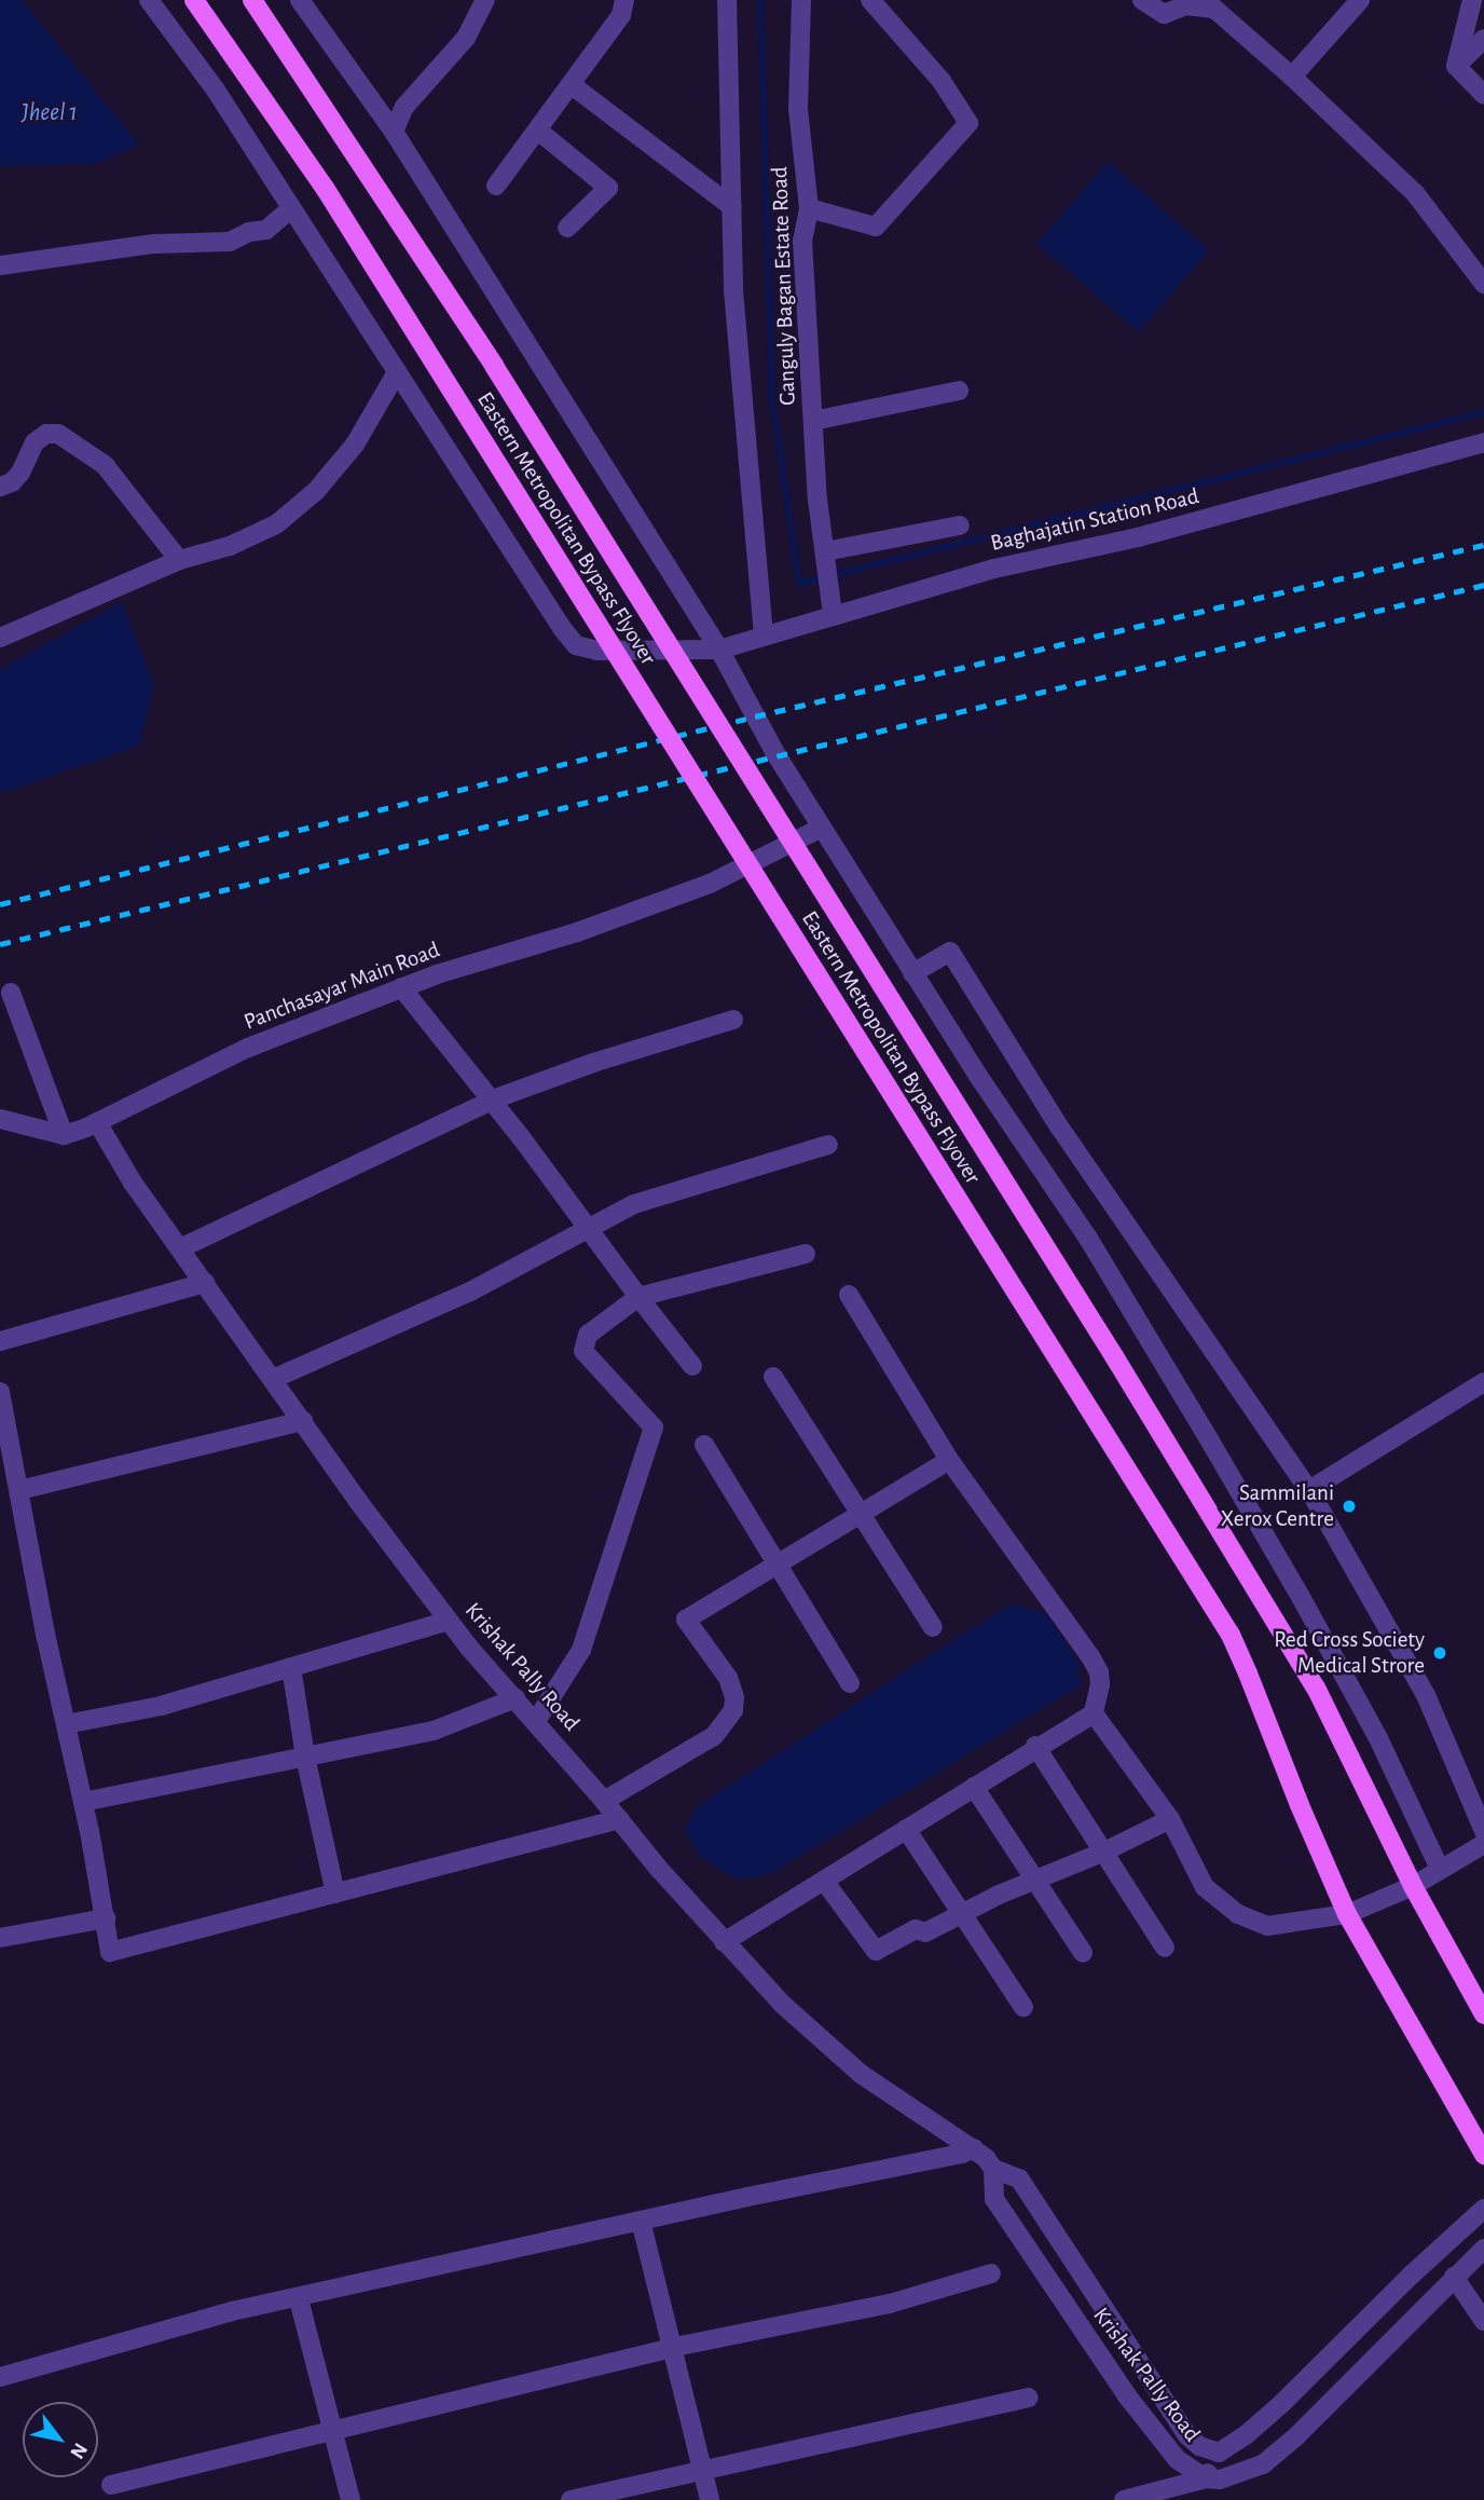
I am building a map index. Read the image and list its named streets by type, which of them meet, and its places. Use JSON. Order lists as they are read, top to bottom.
{
  "streets": {
    "main road": ["Eastern Metropolitan Bypass Flyover"],
    "street": [
      "Ganguly Bagan Estate Road",
      "Baghajatin Station Road",
      "Panchasayar Main Road",
      "Krishak Pally Road"
    ]
  },
  "crossings": [
    ["Ganguly Bagan Estate Road", "Baghajatin Station Road"],
    ["Panchasayar Main Road", "Krishak Pally Road"]
  ],
  "water": ["Jheel 1"],
  "places": ["Sammilani Xerox Centre", "Red Cross Society Medical Strore"],
  "north": "bottom right"
}
